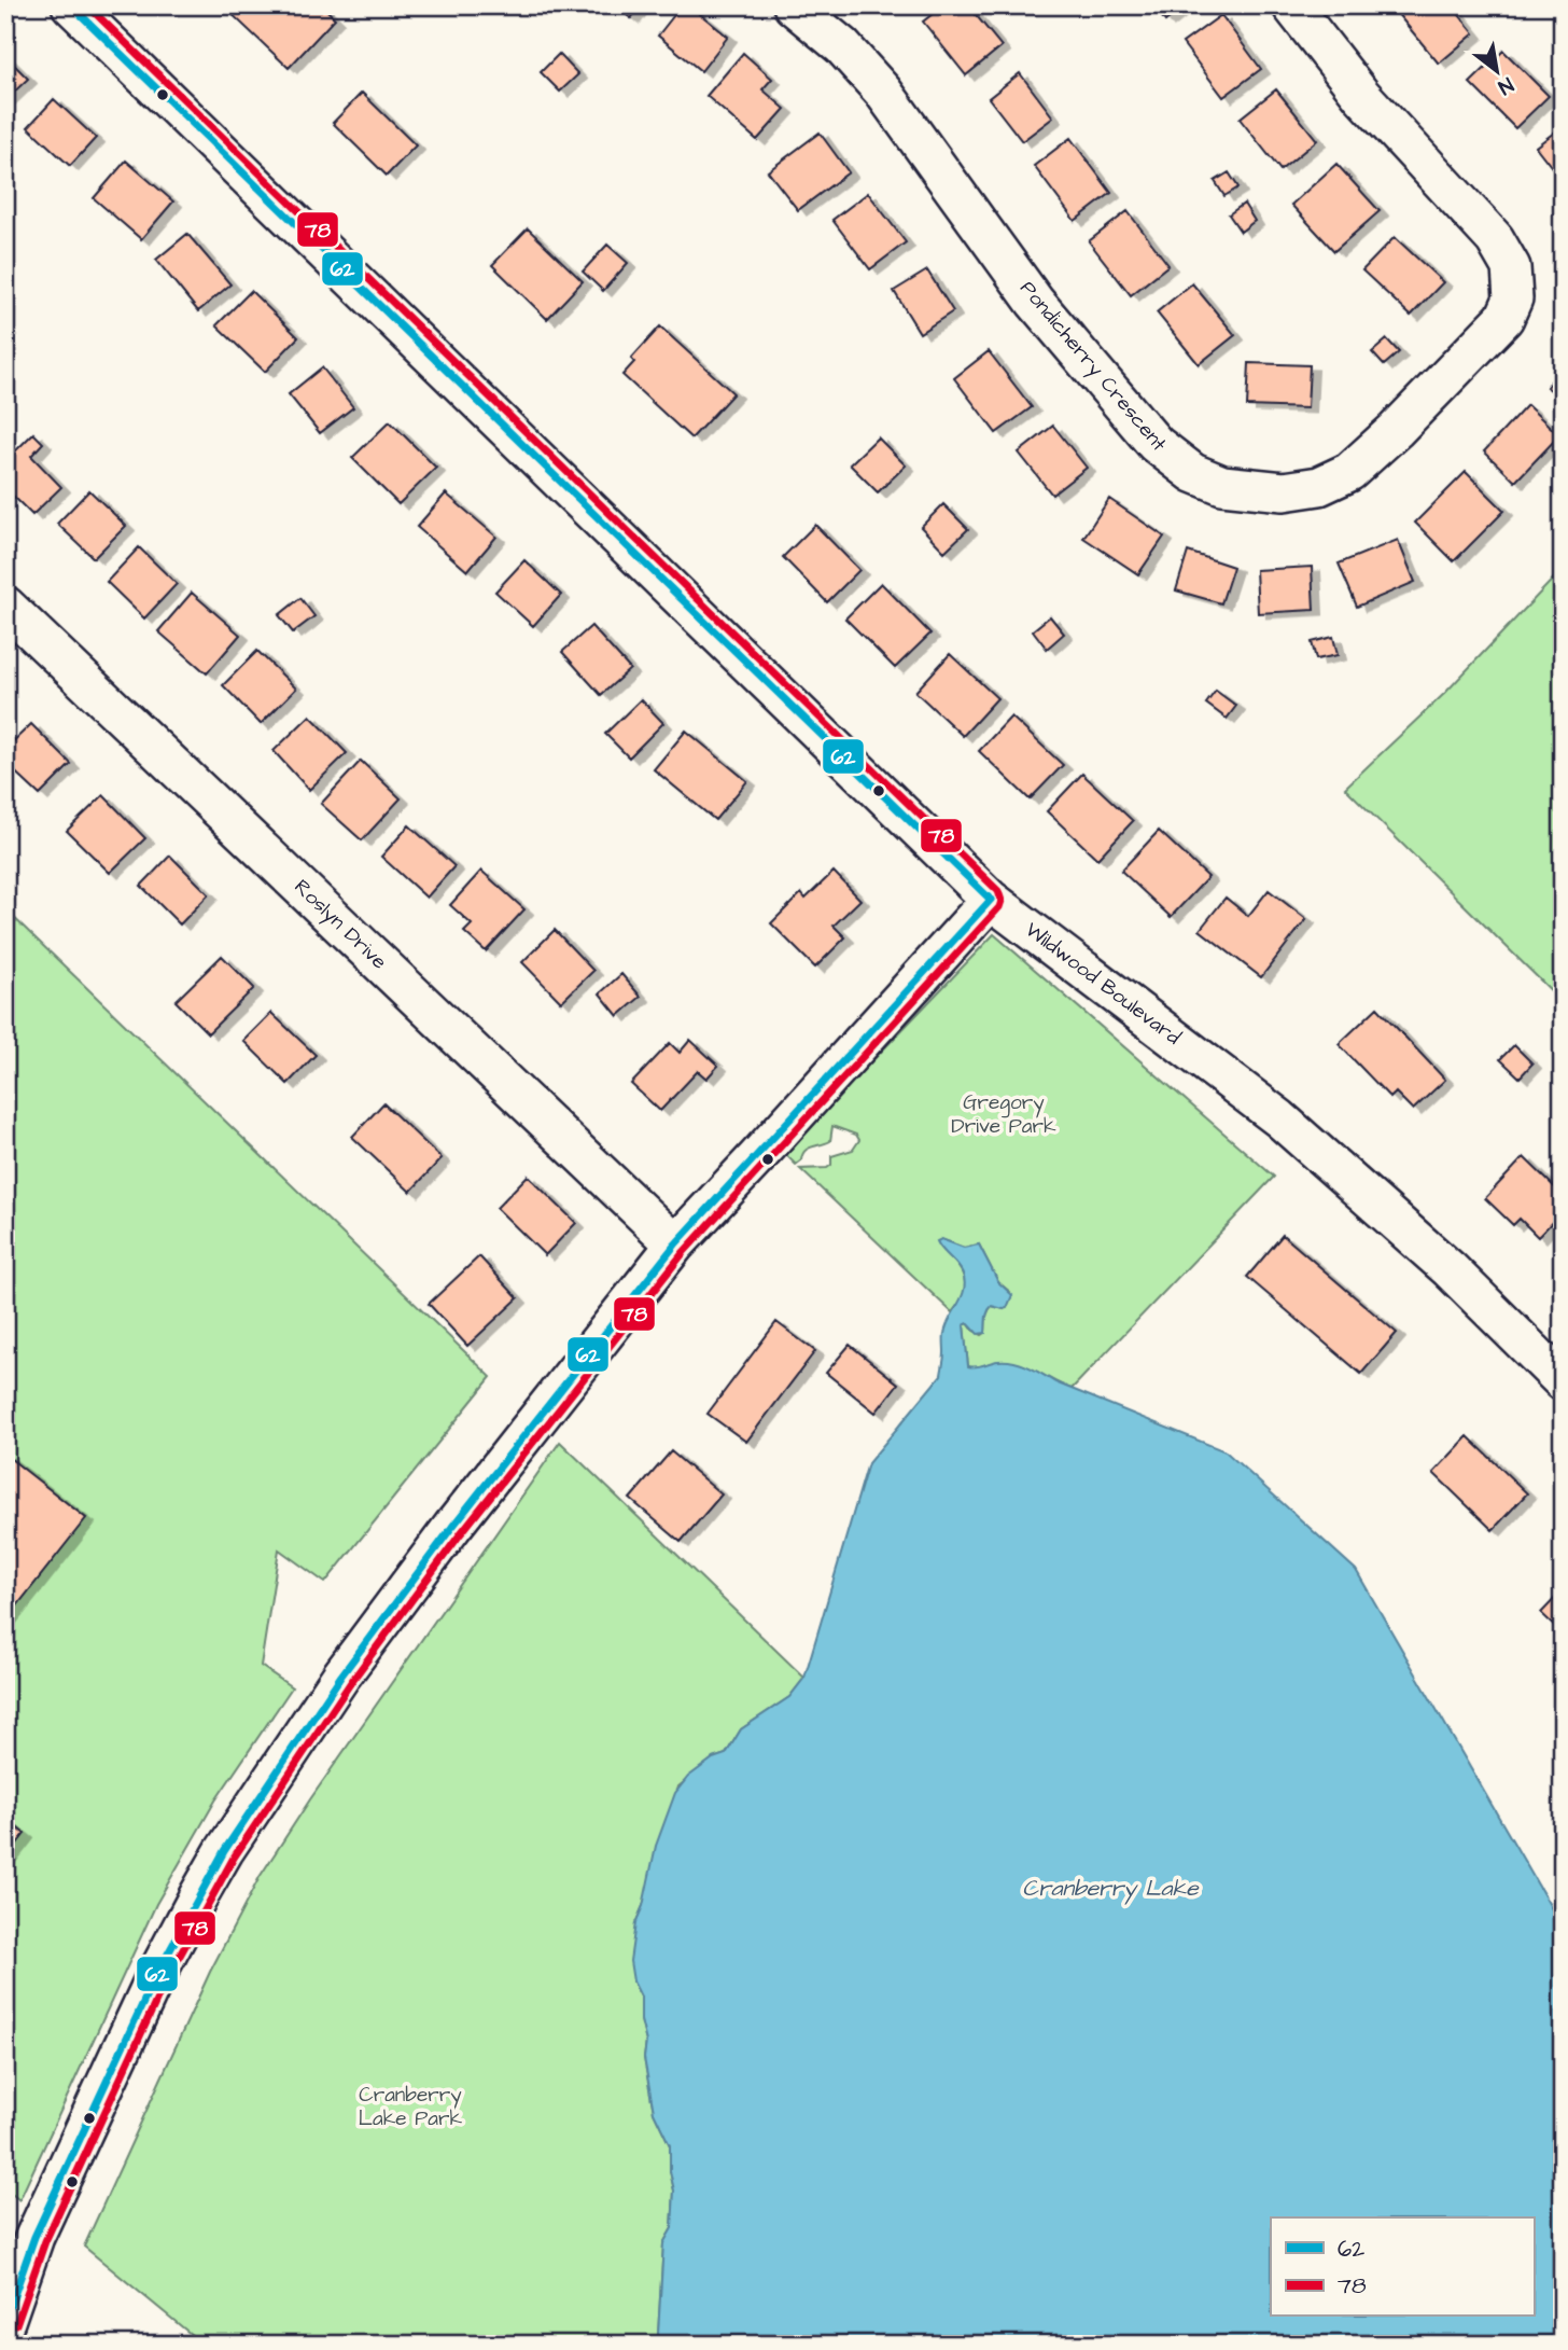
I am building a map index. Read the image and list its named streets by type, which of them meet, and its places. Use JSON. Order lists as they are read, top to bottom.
{
  "streets": {
    "street": ["Pondicherry Crescent", "Roslyn Drive", "Wildwood Boulevard"]
  },
  "water": ["Cranberry Lake"],
  "parks": ["Gregory Drive Park", "Cranberry Lake Park"],
  "lines": ["transit line 62", "transit line 78"],
  "legend": ["62", "78"],
  "north": "bottom right"
}
